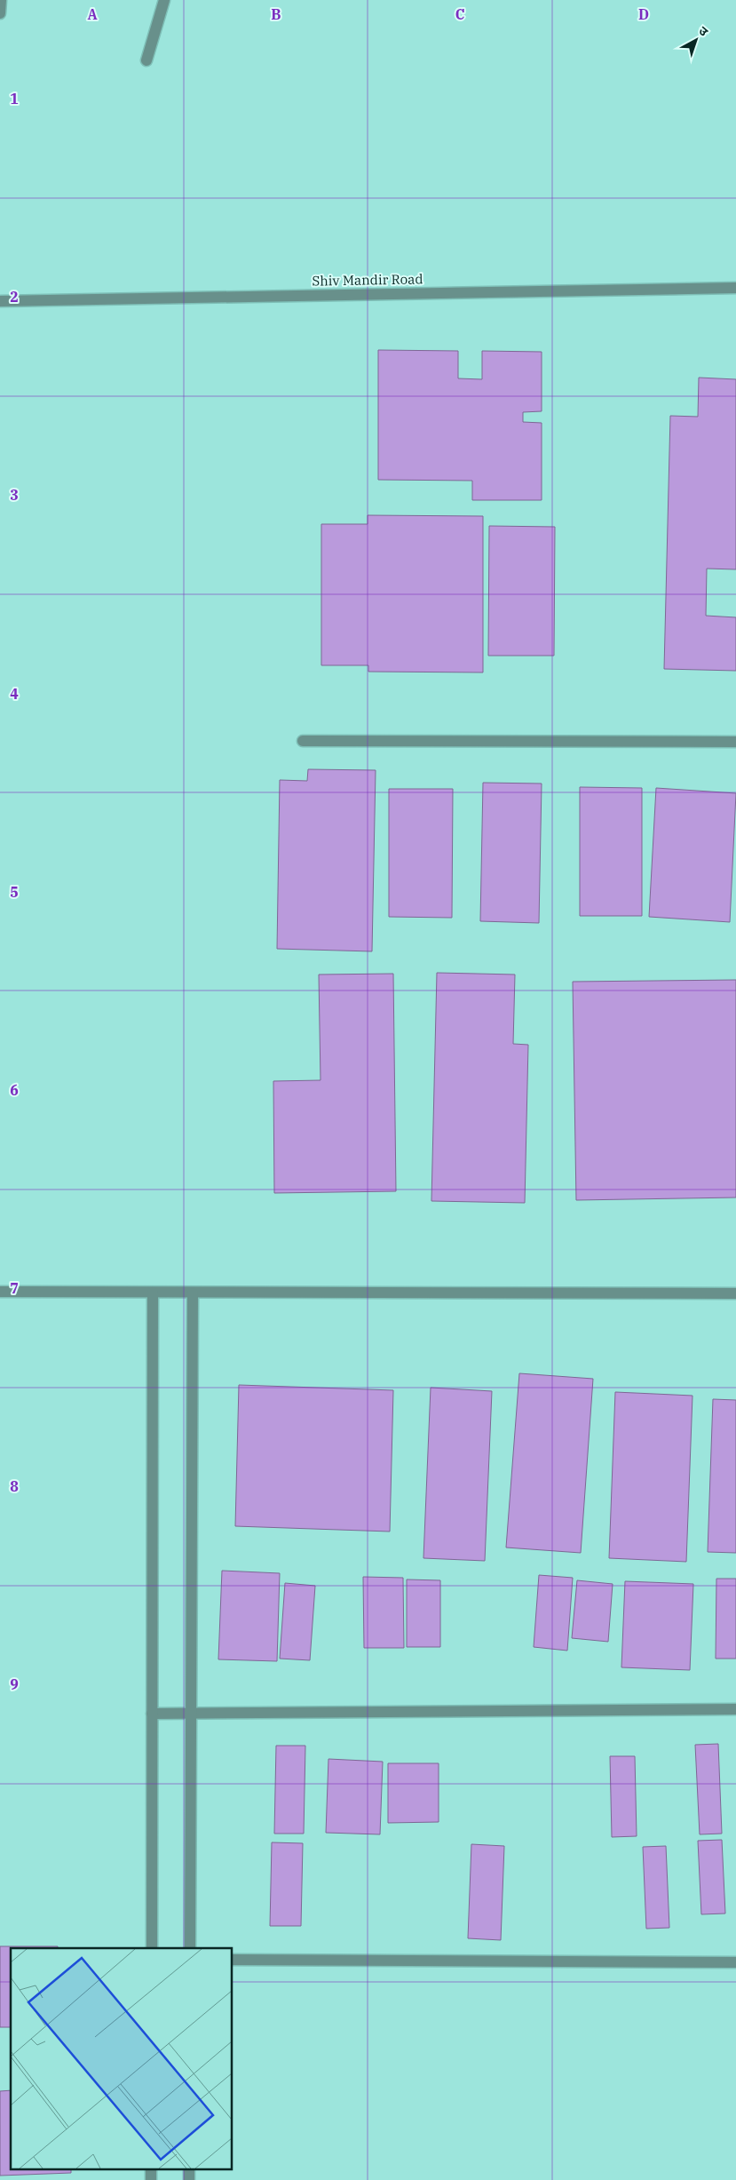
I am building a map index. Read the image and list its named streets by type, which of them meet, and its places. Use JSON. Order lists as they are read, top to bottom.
{
  "streets": {
    "street": ["Shiv Mandir Road"]
  },
  "north": "top right",
  "grid": {
    "columns": [
      "A",
      "B",
      "C",
      "D"
    ],
    "rows": [
      "1",
      "2",
      "3",
      "4",
      "5",
      "6",
      "7",
      "8",
      "9"
    ]
  }
}
